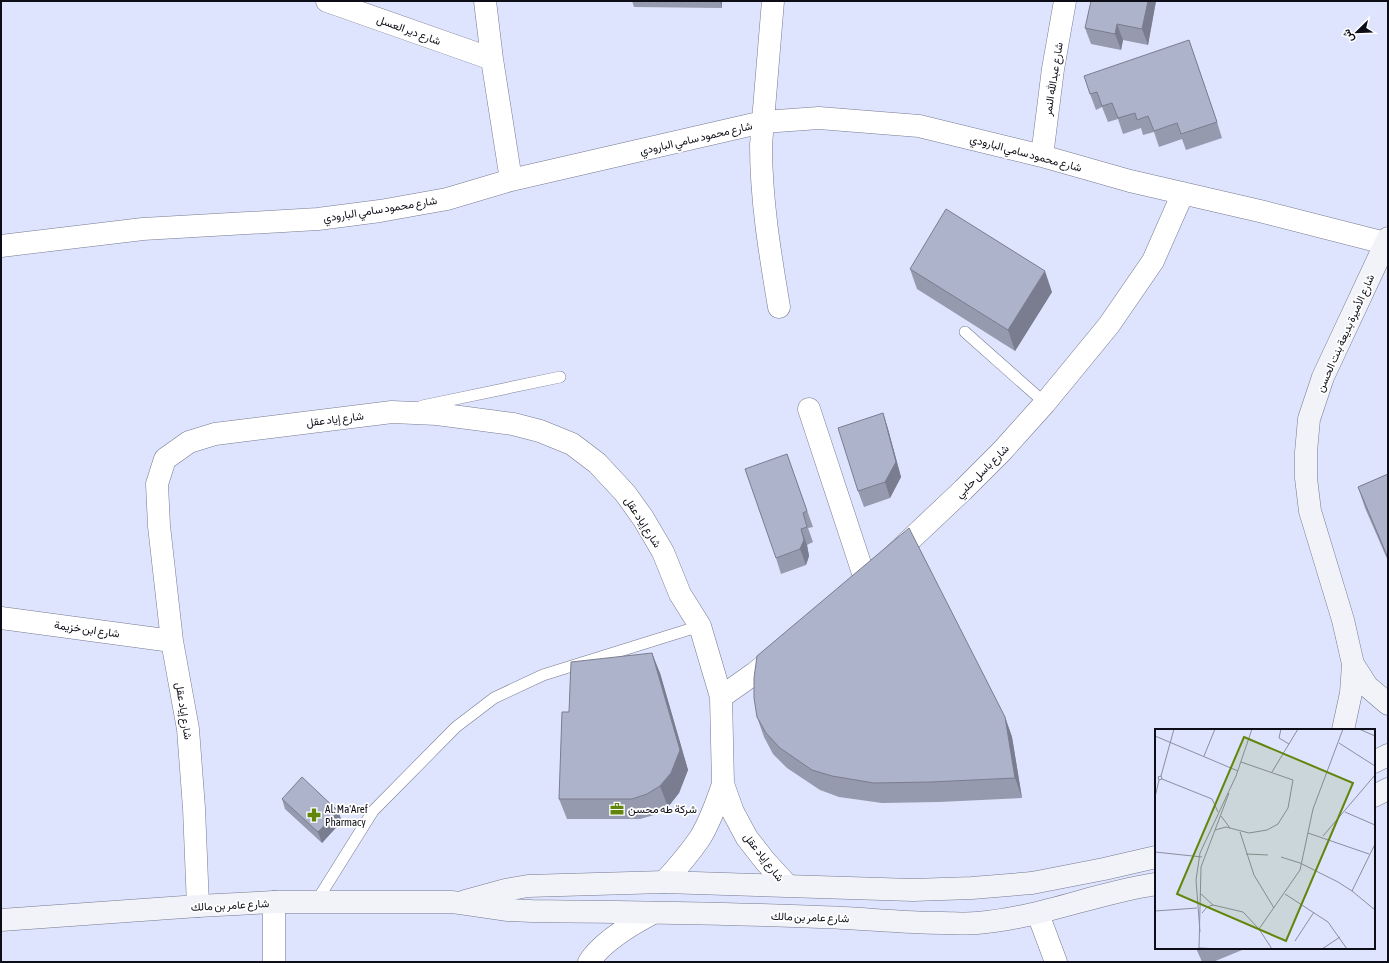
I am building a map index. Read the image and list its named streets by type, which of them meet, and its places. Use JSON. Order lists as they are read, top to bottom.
{
  "streets": {
    "street": [
      "شارع دير العسل",
      "شارع عبدالله النمر",
      "شارع محمود سامي البارودي",
      "شارع الأميرة بديعة بنت الحسن",
      "شارع إياد عقل",
      "شارع باسل حلبي",
      "شارع ابن خزيمة",
      "شارع عامر بن مالك"
    ]
  },
  "crossings": [
    ["شارع عبدالله النمر", "شارع محمود سامي البارودي"],
    ["شارع محمود سامي البارودي", "شارع الأميرة بديعة بنت الحسن"],
    ["شارع محمود سامي البارودي", "شارع باسل حلبي"],
    ["شارع إياد عقل", "شارع ابن خزيمة"],
    ["شارع إياد عقل", "شارع عامر بن مالك"]
  ],
  "places": {
    "office": ["شركة طه محسن"],
    "pharmacy": ["Al. Ma'Aref Pharmacy"]
  },
  "north": "bottom left"
}
